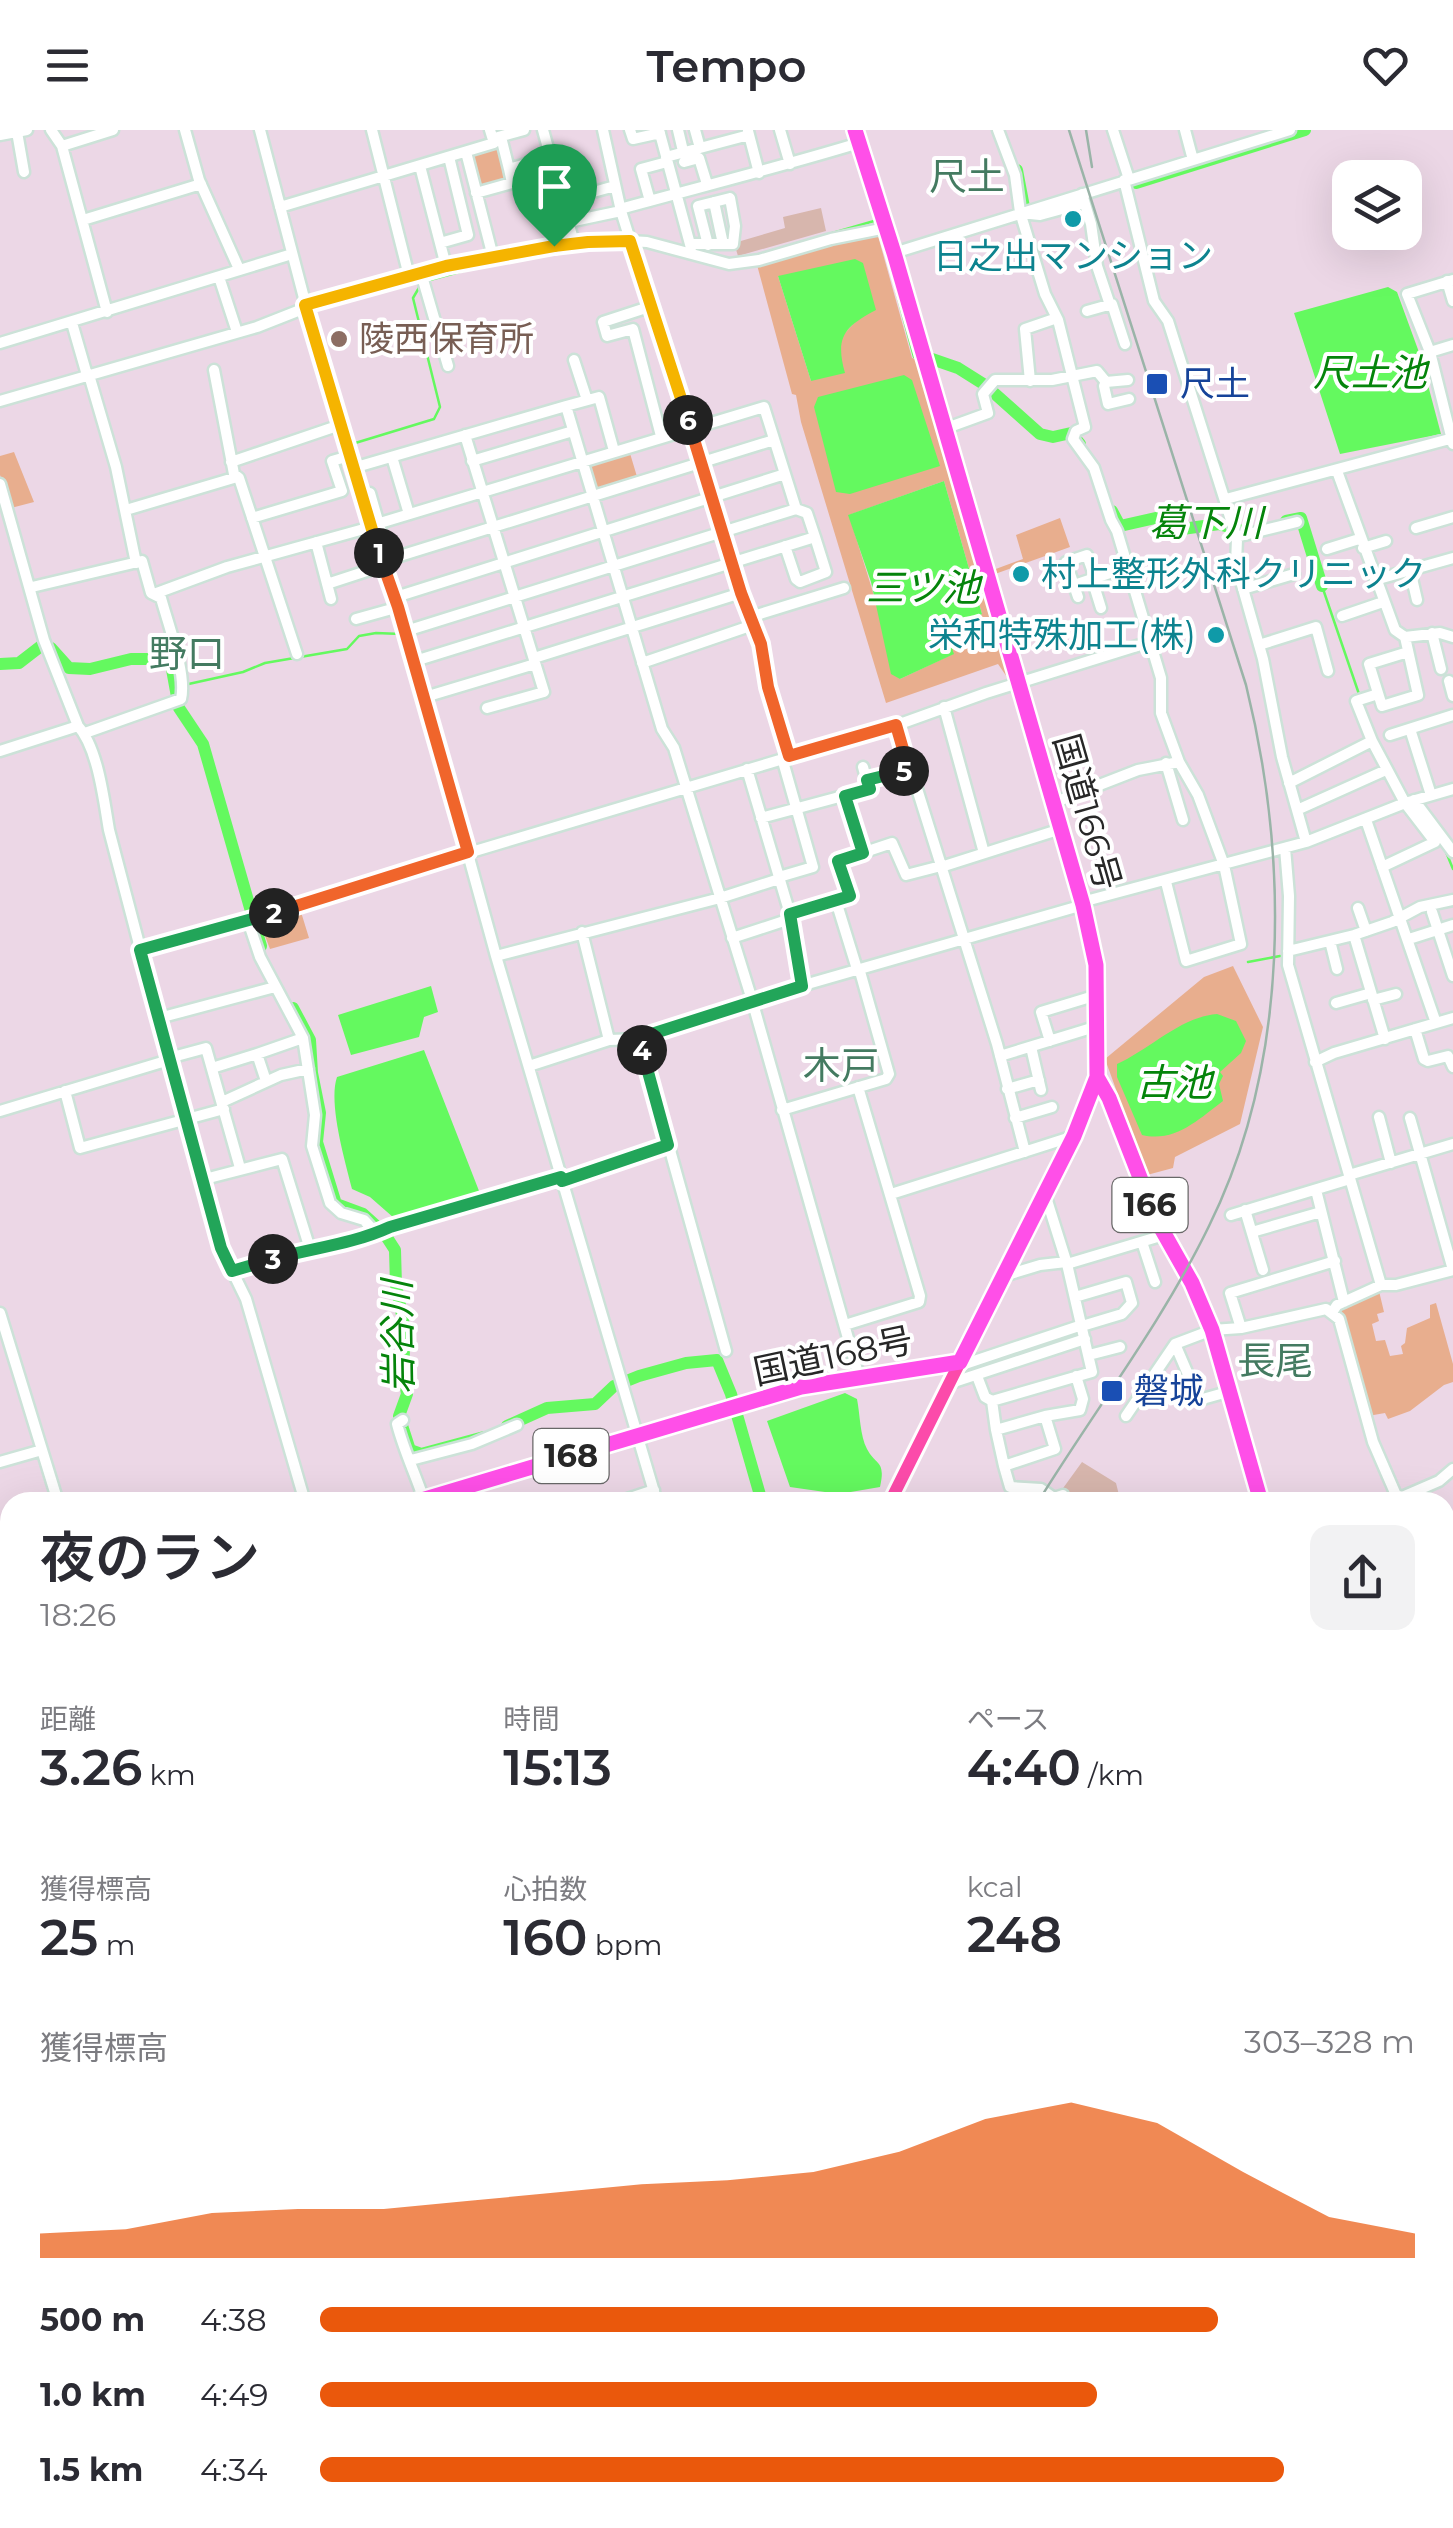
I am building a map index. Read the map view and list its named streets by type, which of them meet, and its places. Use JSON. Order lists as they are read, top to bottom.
{
  "streets": {
    "highway": [
      "国道166号",
      "166",
      "国道168号",
      "168"
    ]
  },
  "crossings": [
    ["国道166号", "国道168号"]
  ],
  "districts": [
    "尺土",
    "野口",
    "木戸",
    "長尾"
  ],
  "water": [
    "尺土池",
    "葛下川",
    "三ツ池",
    "古池",
    "岩谷川"
  ],
  "places": {
    "other": [
      "日之出マンション",
      "陵西保育所",
      "村上整形外科クリニック",
      "栄和特殊加工(株)"
    ],
    "transit": ["尺土", "磐城"]
  },
  "page": {
    "header": "Tempo",
    "pins": [
      "6",
      "1",
      "5",
      "2",
      "4",
      "3"
    ],
    "heading": ["夜のラン", "18:26"],
    "stats": [
      ["距離", "3.26 km"],
      ["時間", "15:13"],
      ["ペース", "4:40 /km"],
      ["獲得標高", "25 m"],
      ["心拍数", "160 bpm"],
      ["kcal", "248"]
    ],
    "chart": ["獲得標高", "303–328 m"],
    "list": [
      {
        "name": "500 m",
        "note": "4:38"
      },
      {
        "name": "1.0 km",
        "note": "4:49"
      },
      {
        "name": "1.5 km",
        "note": "4:34"
      }
    ]
  }
}
